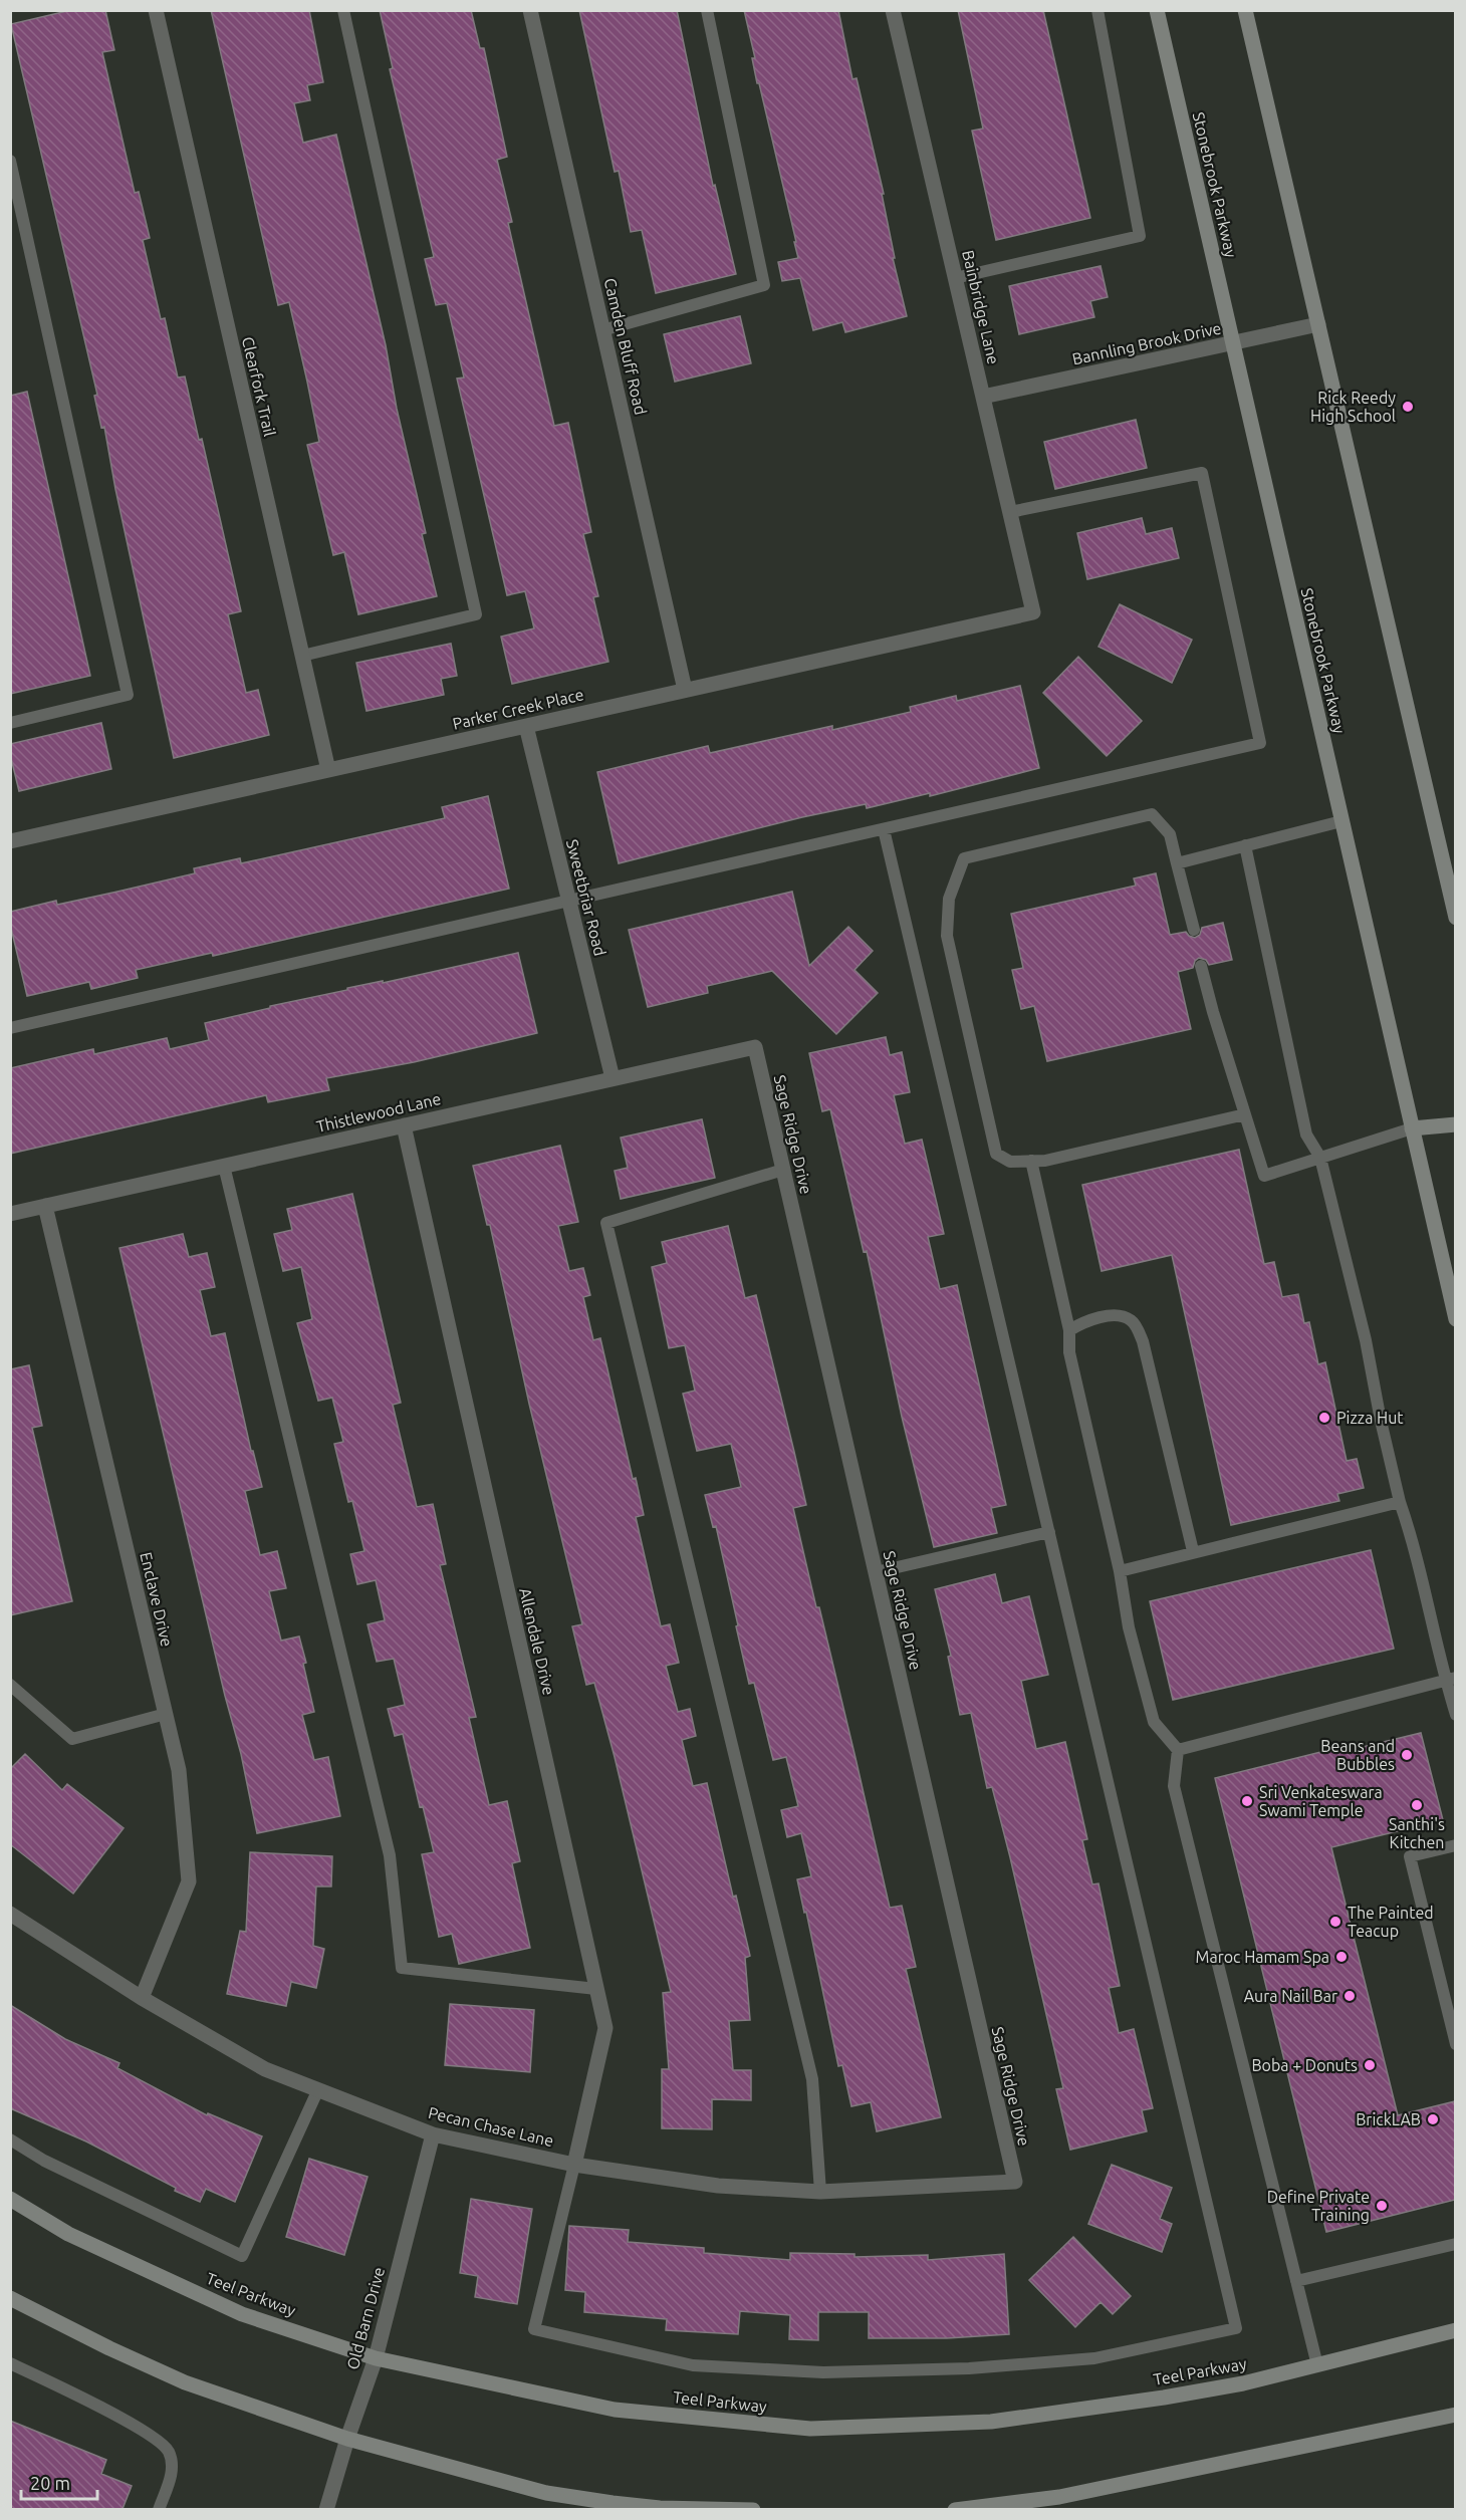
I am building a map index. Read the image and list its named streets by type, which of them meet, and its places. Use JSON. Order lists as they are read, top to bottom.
{
  "streets": {
    "main road": ["Stonebrook Parkway", "Teel Parkway"],
    "street": [
      "Bainbridge Lane",
      "Bannling Brook Drive",
      "Camden Bluff Road",
      "Clearfork Trail",
      "Parker Creek Place",
      "Sweetbriar Road",
      "Thistlewood Lane",
      "Sage Ridge Drive",
      "Enclave Drive",
      "Allendale Drive",
      "Pecan Chase Lane",
      "Old Barn Drive"
    ]
  },
  "crossings": [
    ["Stonebrook Parkway", "Bannling Brook Drive"],
    ["Bainbridge Lane", "Bannling Brook Drive"],
    ["Bainbridge Lane", "Parker Creek Place"],
    ["Camden Bluff Road", "Parker Creek Place"],
    ["Clearfork Trail", "Parker Creek Place"],
    ["Parker Creek Place", "Sweetbriar Road"],
    ["Sweetbriar Road", "Thistlewood Lane"],
    ["Thistlewood Lane", "Sage Ridge Drive"],
    ["Thistlewood Lane", "Enclave Drive"],
    ["Thistlewood Lane", "Allendale Drive"],
    ["Sage Ridge Drive", "Pecan Chase Lane"],
    ["Enclave Drive", "Pecan Chase Lane"],
    ["Allendale Drive", "Pecan Chase Lane"],
    ["Pecan Chase Lane", "Old Barn Drive"],
    ["Teel Parkway", "Old Barn Drive"]
  ],
  "places": [
    "Rick Reedy High School",
    "Pizza Hut",
    "Beans and Bubbles",
    "Sri Venkateswara Swami Temple",
    "Santhi's Kitchen",
    "The Painted Teacup",
    "Maroc Hamam Spa",
    "Aura Nail Bar",
    "Boba + Donuts",
    "BrickLAB",
    "Define Private Training"
  ],
  "scale_bar": "20 m"
}
